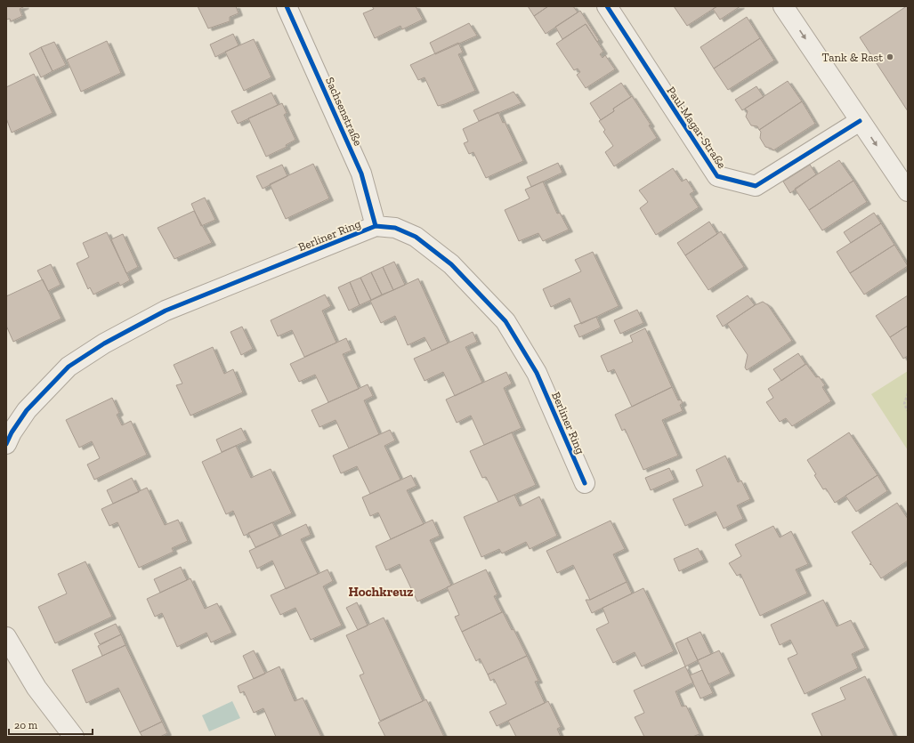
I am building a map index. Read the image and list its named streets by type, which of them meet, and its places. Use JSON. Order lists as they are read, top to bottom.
{
  "streets": {
    "street": ["Sachsenstraße", "Paul-Magar-Straße", "Berliner Ring"]
  },
  "crossings": [
    ["Sachsenstraße", "Berliner Ring"]
  ],
  "districts": ["Hochkreuz"],
  "places": ["Tank & Rast"],
  "scale_bar": "20 m"
}
